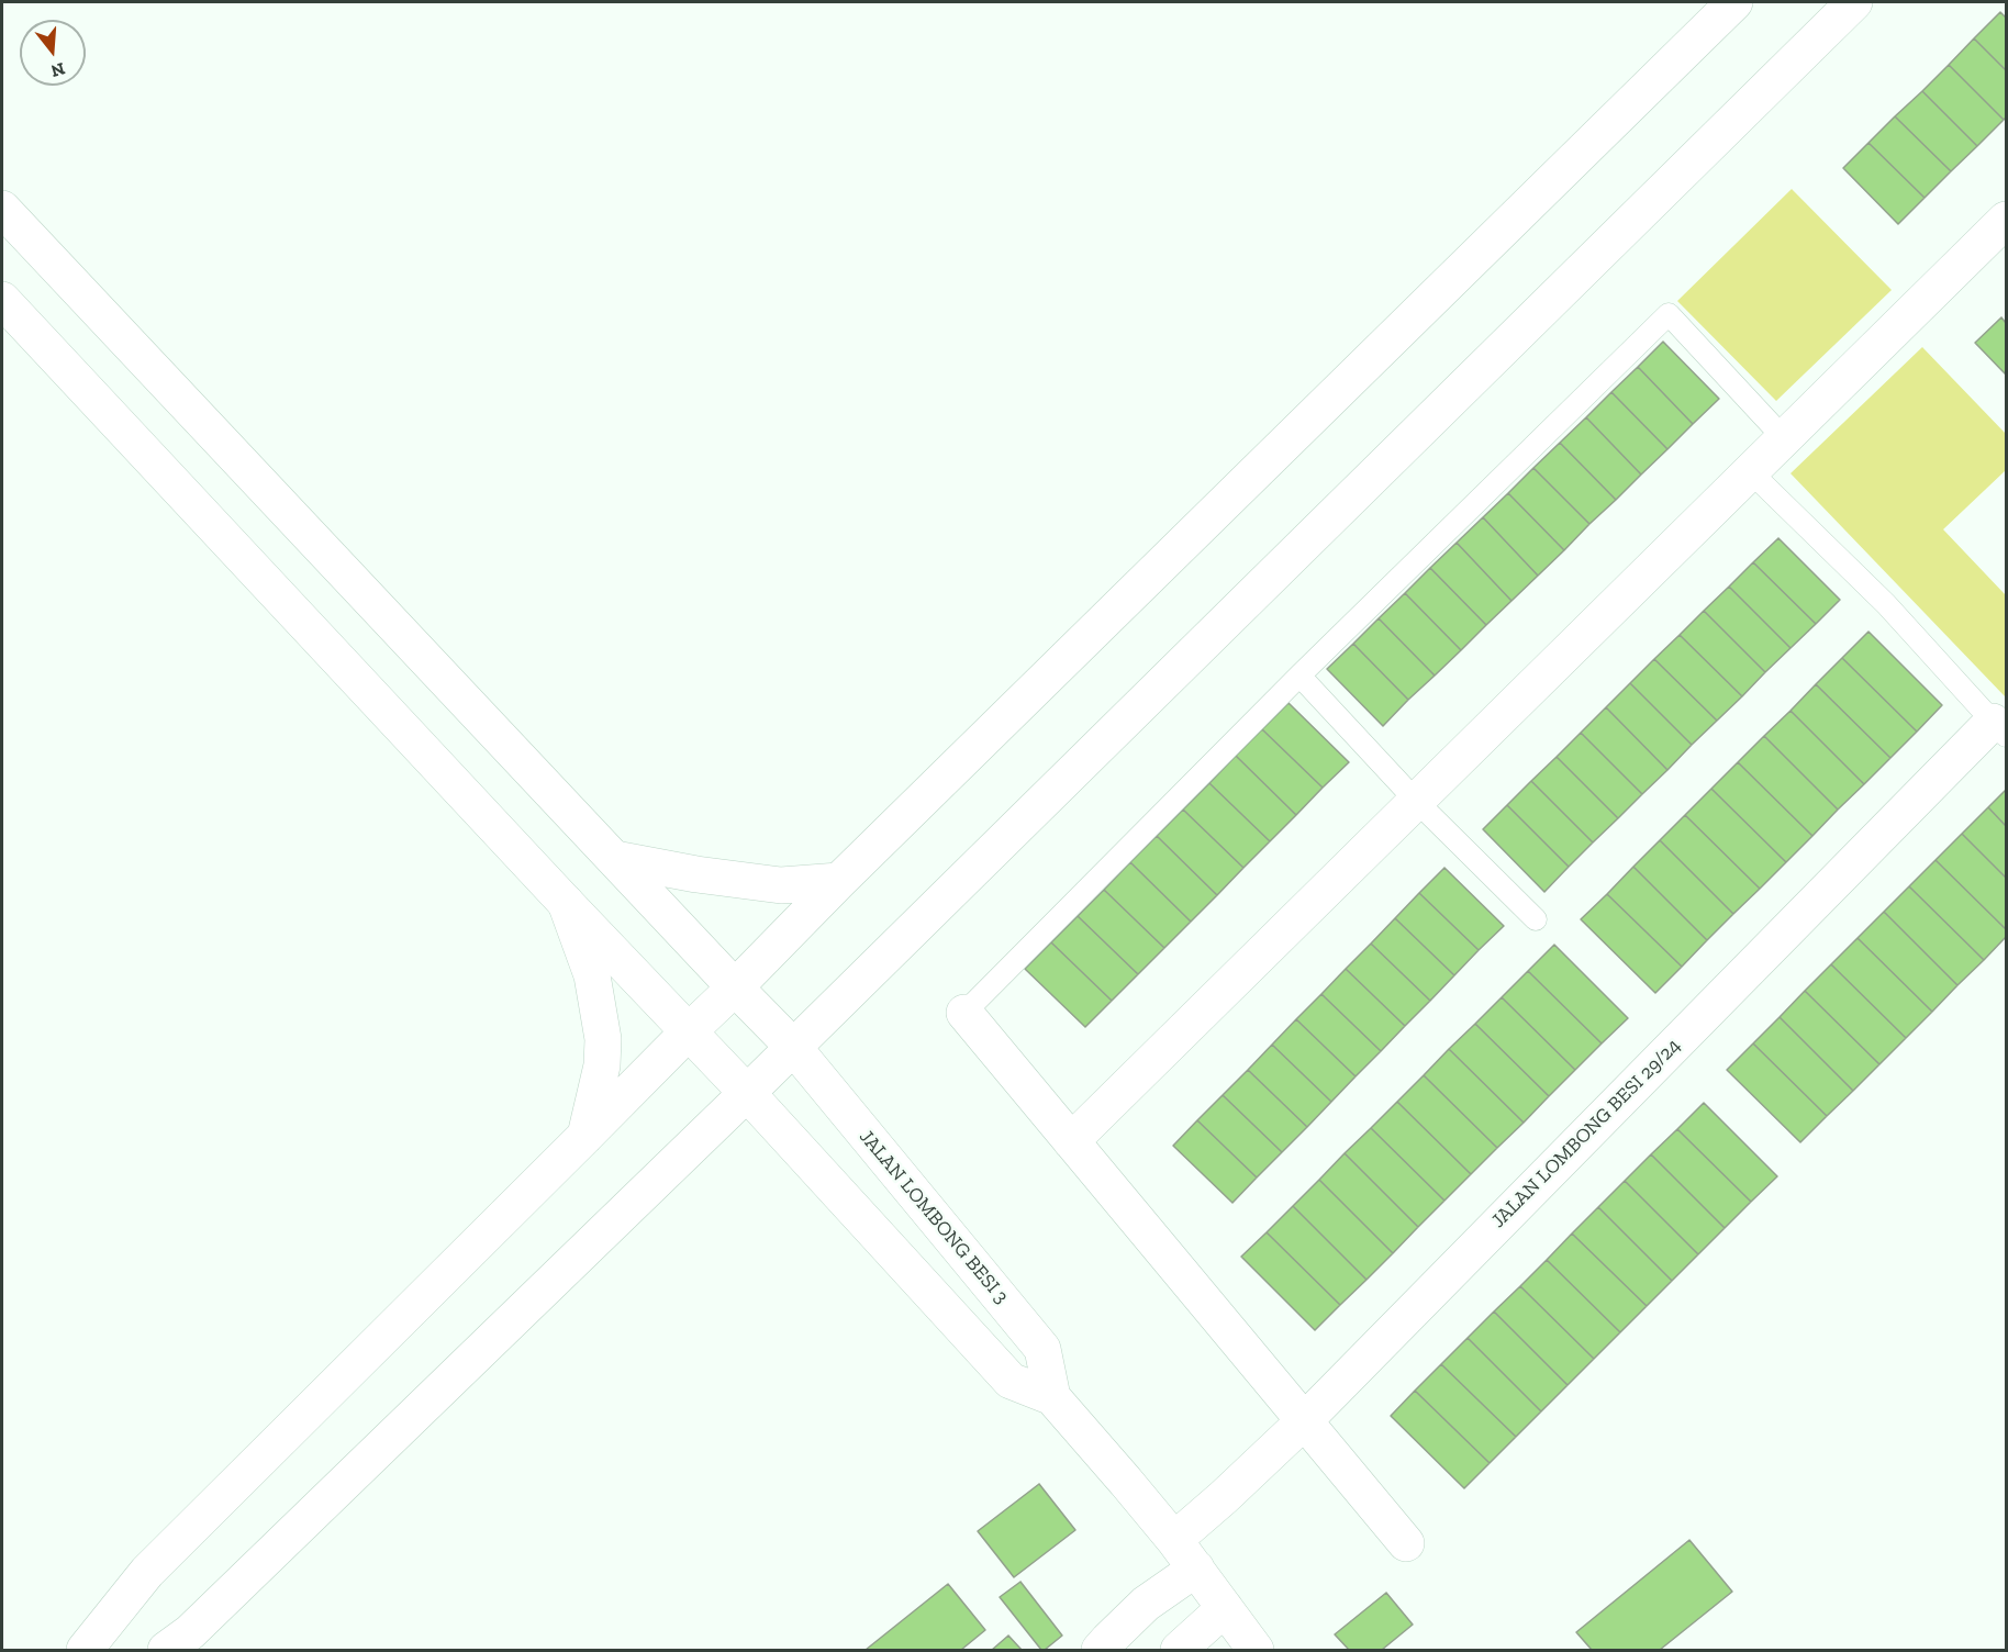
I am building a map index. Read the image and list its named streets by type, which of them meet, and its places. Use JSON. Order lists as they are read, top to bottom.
{
  "streets": {
    "street": ["JALAN LOMBONG BESI 29/24", "JALAN LOMBONG BESI 3"]
  },
  "crossings": [
    ["JALAN LOMBONG BESI 29/24", "JALAN LOMBONG BESI 3"]
  ],
  "north": "bottom"
}
